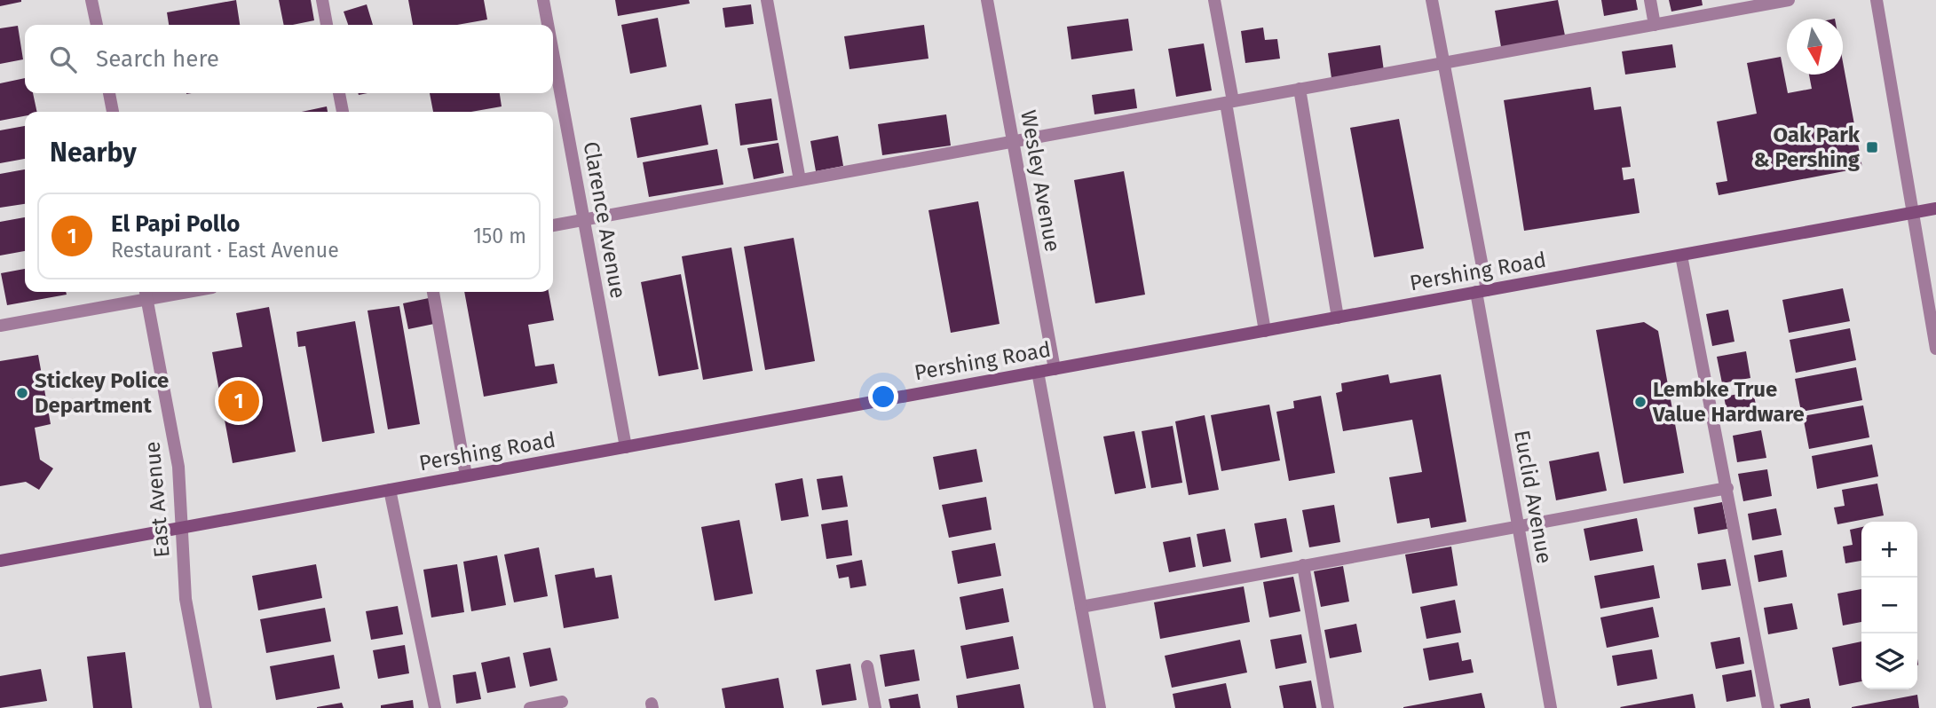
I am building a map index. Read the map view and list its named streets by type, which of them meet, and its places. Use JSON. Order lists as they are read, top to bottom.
{
  "streets": {
    "main road": ["Pershing Road"],
    "street": [
      "Wesley Avenue",
      "Clarence Avenue",
      "Euclid Avenue",
      "East Avenue"
    ]
  },
  "crossings": [
    ["Wesley Avenue", "Pershing Road"],
    ["Clarence Avenue", "Pershing Road"],
    ["Pershing Road", "Euclid Avenue"],
    ["Pershing Road", "East Avenue"]
  ],
  "places": {
    "transit": ["Oak Park & Pershing"],
    "other": ["Stickey Police Department", "Lembke True Value Hardware"]
  },
  "north": "bottom",
  "page": {
    "search": "Search here",
    "heading": "Nearby",
    "list": [
      {
        "mark": "1",
        "name": "El Papi Pollo",
        "note": "Restaurant · East Avenue",
        "value": "150 m"
      }
    ],
    "pins": "1",
    "map_buttons": ["+", "−"]
  }
}
